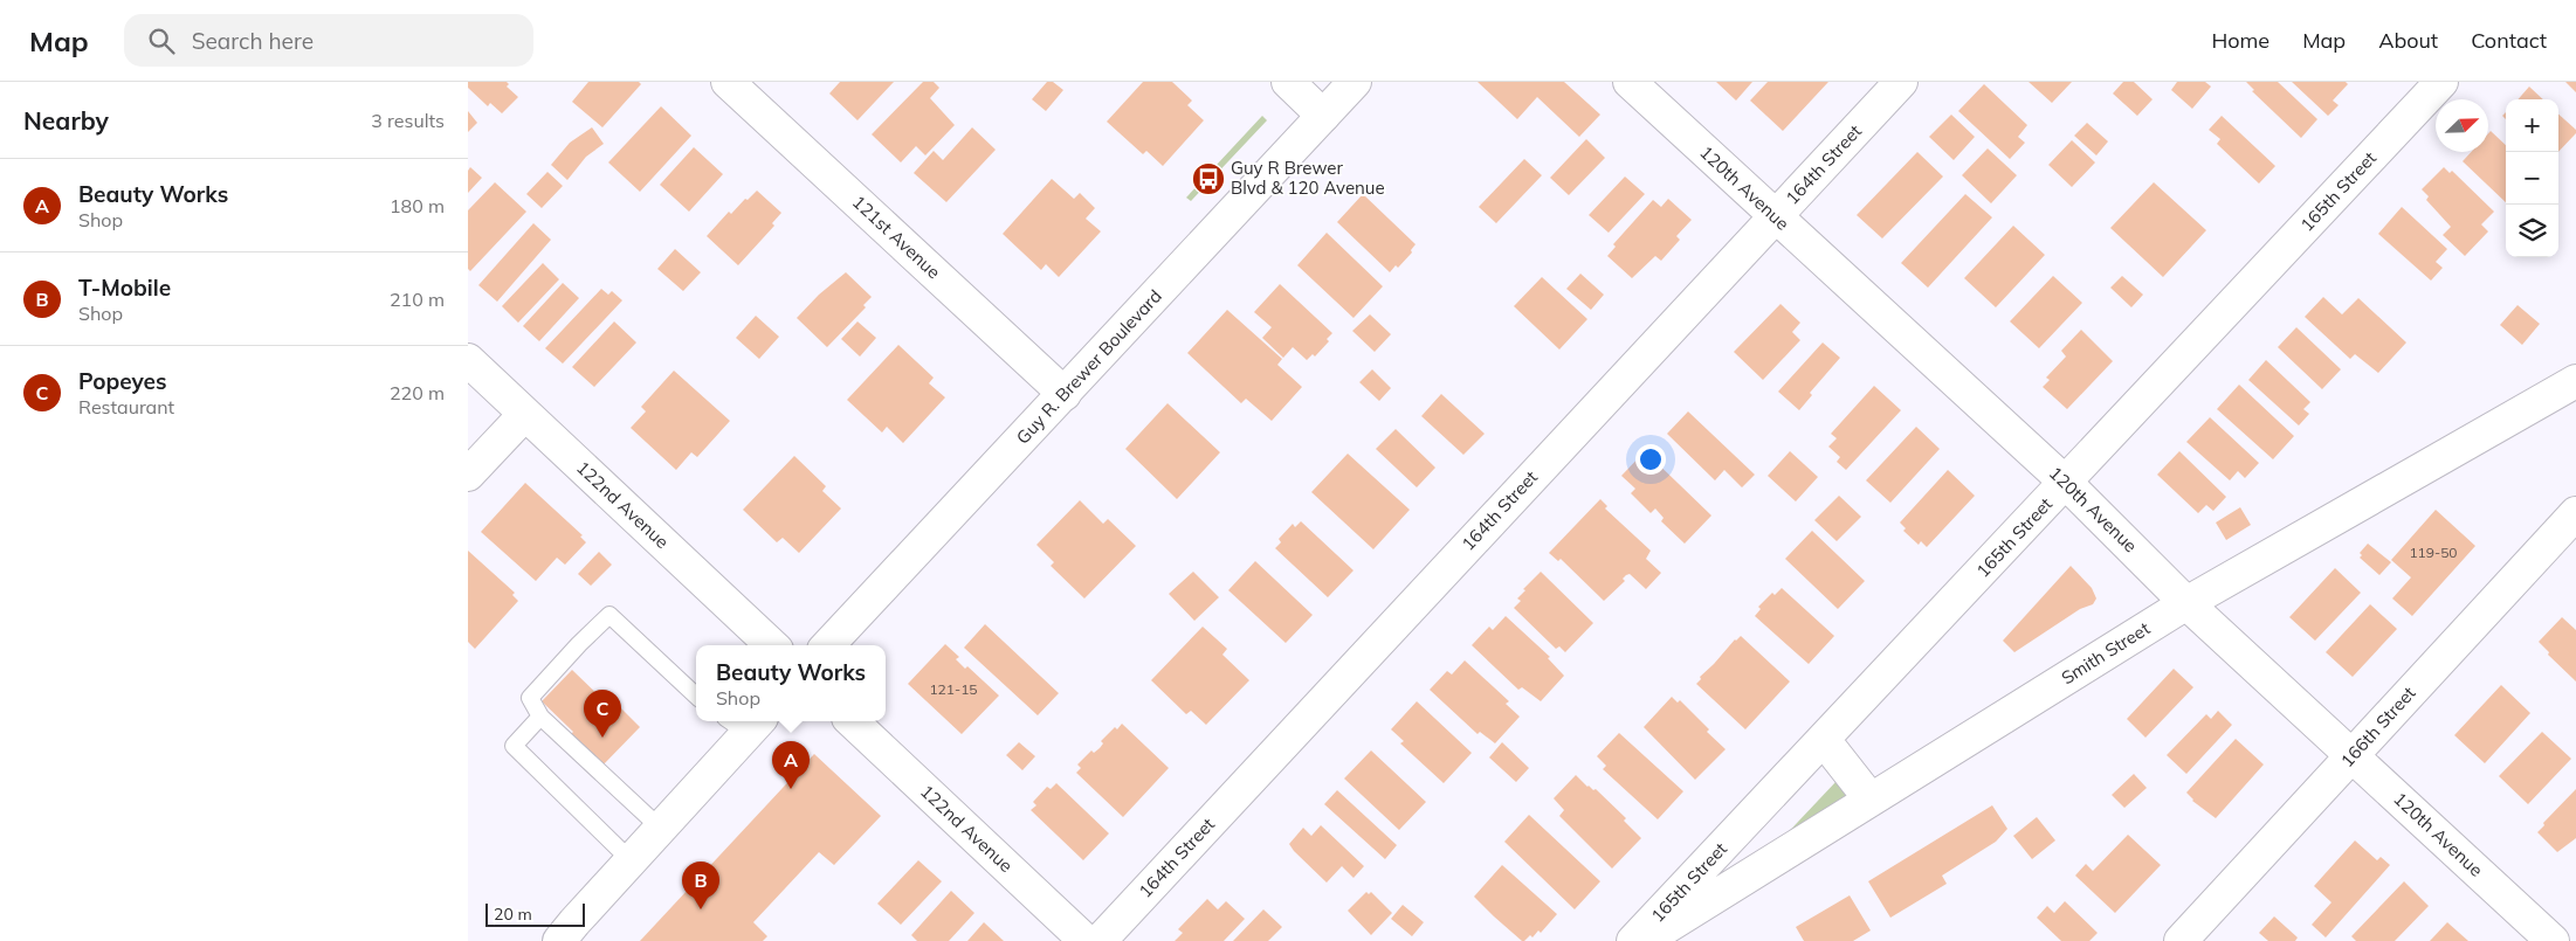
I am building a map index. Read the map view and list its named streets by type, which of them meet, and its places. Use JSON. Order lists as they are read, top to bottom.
{
  "streets": {
    "street": [
      "164th Street",
      "120th Avenue",
      "165th Street",
      "121st Avenue",
      "Guy R. Brewer Boulevard",
      "122nd Avenue",
      "Smith Street",
      "166th Street"
    ]
  },
  "crossings": [
    ["164th Street", "120th Avenue"],
    ["120th Avenue", "165th Street"],
    ["120th Avenue", "Smith Street"],
    ["120th Avenue", "166th Street"],
    ["121st Avenue", "Guy R. Brewer Boulevard"]
  ],
  "places": {
    "bus stop": ["Guy R Brewer Blvd & 120 Avenue"]
  },
  "house_numbers": ["119-50", "121-15"],
  "scale_bar": "20 m",
  "north": "top right",
  "page": {
    "header": "Map",
    "search": "Search here",
    "nav": [
      "Home",
      "Map",
      "About",
      "Contact"
    ],
    "heading": ["Nearby", "3 results"],
    "map_buttons": ["+", "−"],
    "list": [
      {
        "mark": "A",
        "name": "Beauty Works",
        "note": "Shop",
        "value": "180 m"
      },
      {
        "mark": "B",
        "name": "T-Mobile",
        "note": "Shop",
        "value": "210 m"
      },
      {
        "mark": "C",
        "name": "Popeyes",
        "note": "Restaurant",
        "value": "220 m"
      }
    ],
    "popup": ["Beauty Works", "Shop"],
    "pins": ["C", "A", "B"],
    "scale": "20 m"
  }
}
